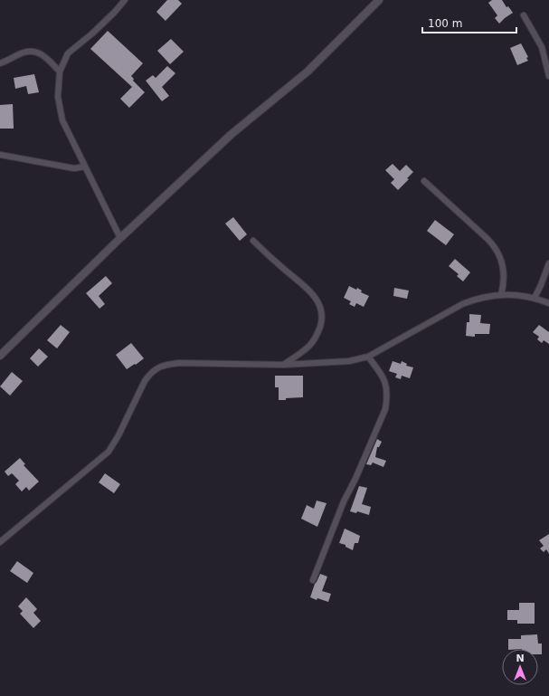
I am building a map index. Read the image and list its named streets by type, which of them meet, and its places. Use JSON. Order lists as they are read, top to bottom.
{
  "scale_bar": "100 m",
  "north": "top"
}
